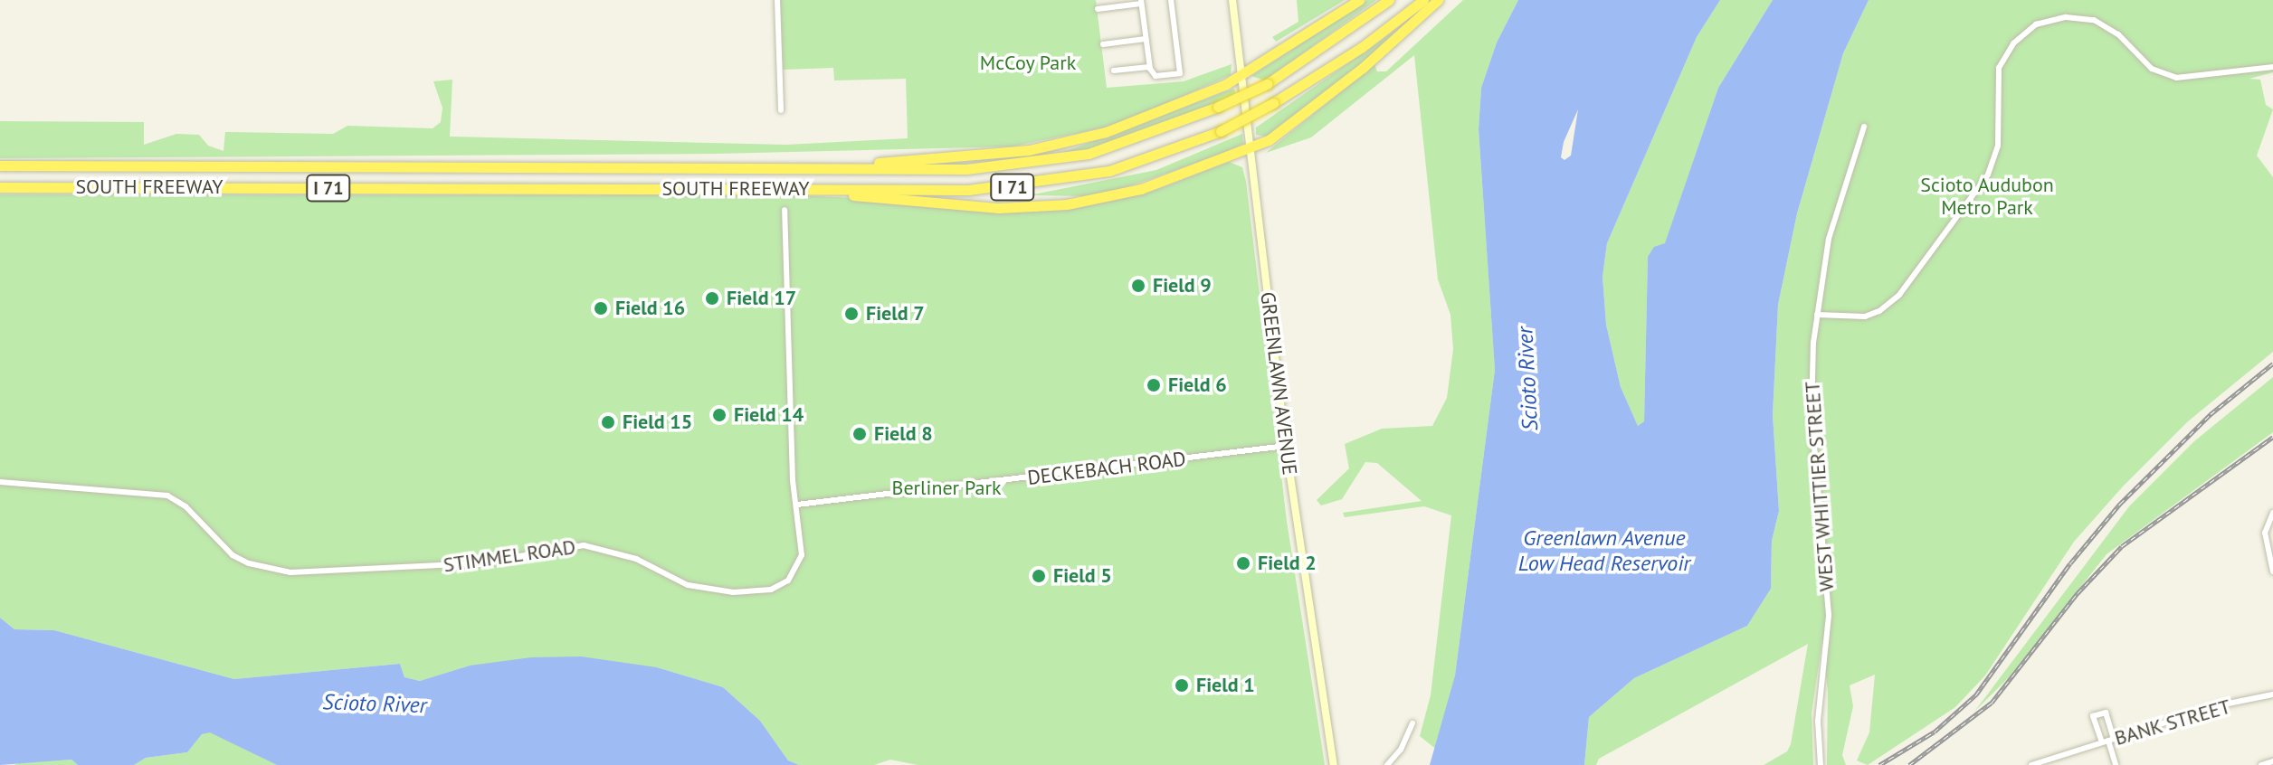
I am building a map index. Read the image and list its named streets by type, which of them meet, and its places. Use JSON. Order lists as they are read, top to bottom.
{
  "streets": {
    "highway": ["SOUTH FREEWAY", "I 71"],
    "main road": ["GREENLAWN AVENUE"],
    "street": [
      "DECKEBACH ROAD",
      "WEST WHITTIER STREET",
      "STIMMEL ROAD",
      "BANK STREET"
    ]
  },
  "crossings": [
    ["GREENLAWN AVENUE", "DECKEBACH ROAD"],
    ["DECKEBACH ROAD", "STIMMEL ROAD"]
  ],
  "water": ["Scioto River", "Greenlawn Avenue Low Head Reservoir"],
  "parks": ["McCoy Park", "Scioto Audubon Metro Park", "Berliner Park"],
  "places": [
    "Field 9",
    "Field 17",
    "Field 16",
    "Field 7",
    "Field 6",
    "Field 14",
    "Field 15",
    "Field 8",
    "Field 2",
    "Field 5",
    "Field 1"
  ]
}
